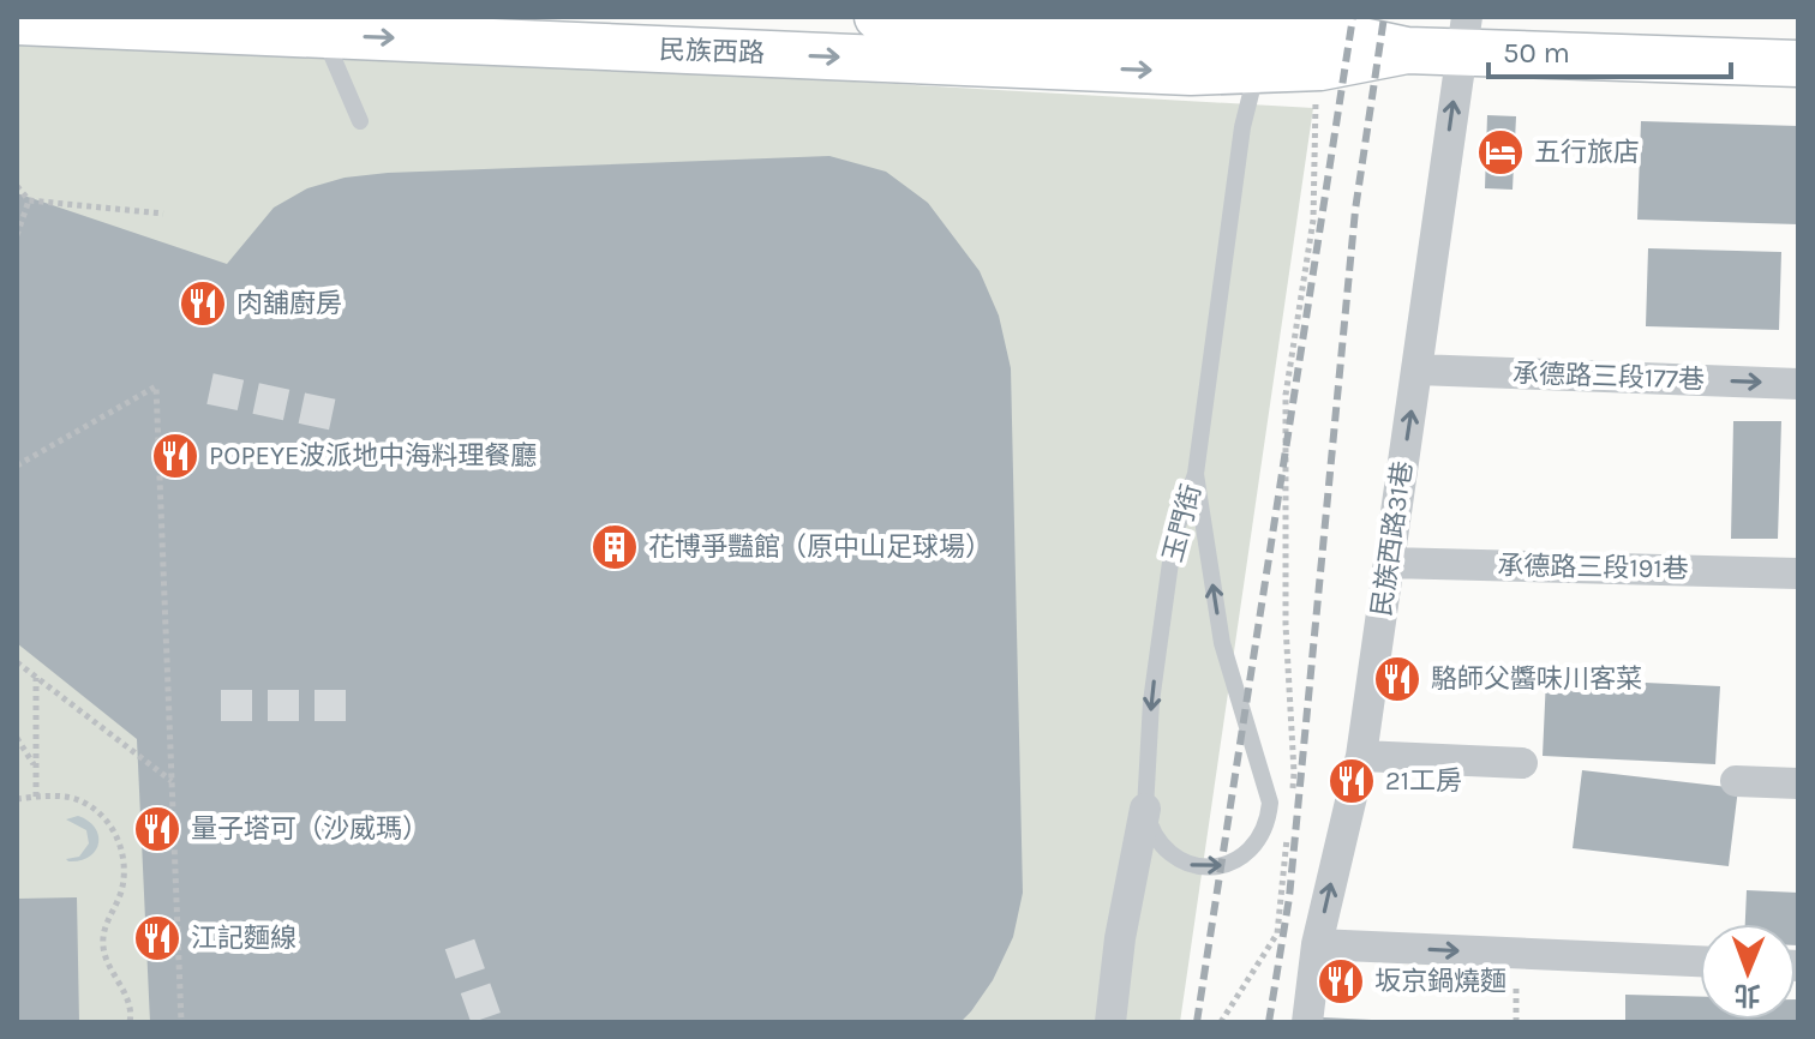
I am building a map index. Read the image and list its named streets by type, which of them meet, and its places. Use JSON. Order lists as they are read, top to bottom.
{
  "streets": {
    "street": [
      "民族西路",
      "承德路三段177巷",
      "玉門街",
      "民族西路31巷",
      "承德路三段191巷"
    ]
  },
  "crossings": [
    ["民族西路", "玉門街"],
    ["民族西路", "民族西路31巷"],
    ["承德路三段177巷", "民族西路31巷"],
    ["民族西路31巷", "承德路三段191巷"]
  ],
  "one_way": ["承德路三段177巷", "民族西路31巷"],
  "places": {
    "hotel": ["五行旅店"],
    "restaurant": [
      "肉舖廚房",
      "POPEYE波派地中海料理餐廳",
      "駱師父醬味川客菜",
      "21工房",
      "量子塔可（沙威瑪）",
      "江記麵線",
      "坂京鍋燒麵"
    ],
    "building": ["花博爭豔館（原中山足球場）"]
  },
  "scale_bar": "50 m",
  "north": "bottom"
}
